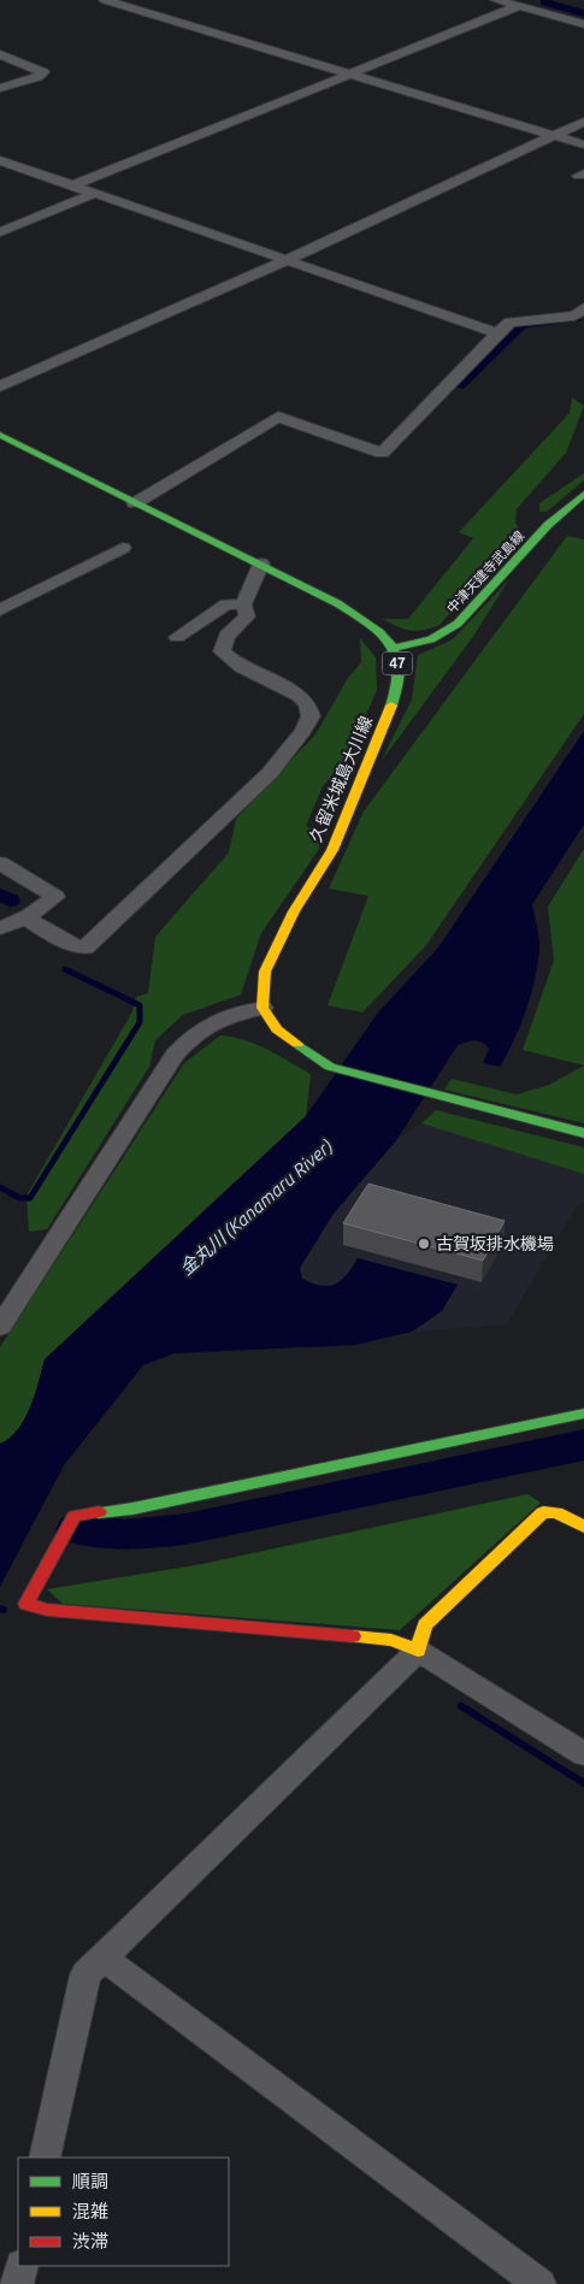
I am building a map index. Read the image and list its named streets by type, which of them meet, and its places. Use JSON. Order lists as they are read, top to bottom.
{
  "streets": {
    "main road": ["中津天建寺武島線", "47", "久留米城島大川線"]
  },
  "crossings": [
    ["中津天建寺武島線", "47"],
    ["中津天建寺武島線", "久留米城島大川線"],
    ["47", "久留米城島大川線"]
  ],
  "water": ["金丸川 (Kanamaru River)"],
  "places": ["古賀坂排水機場"],
  "legend": ["順調", "混雑", "渋滞"]
}
